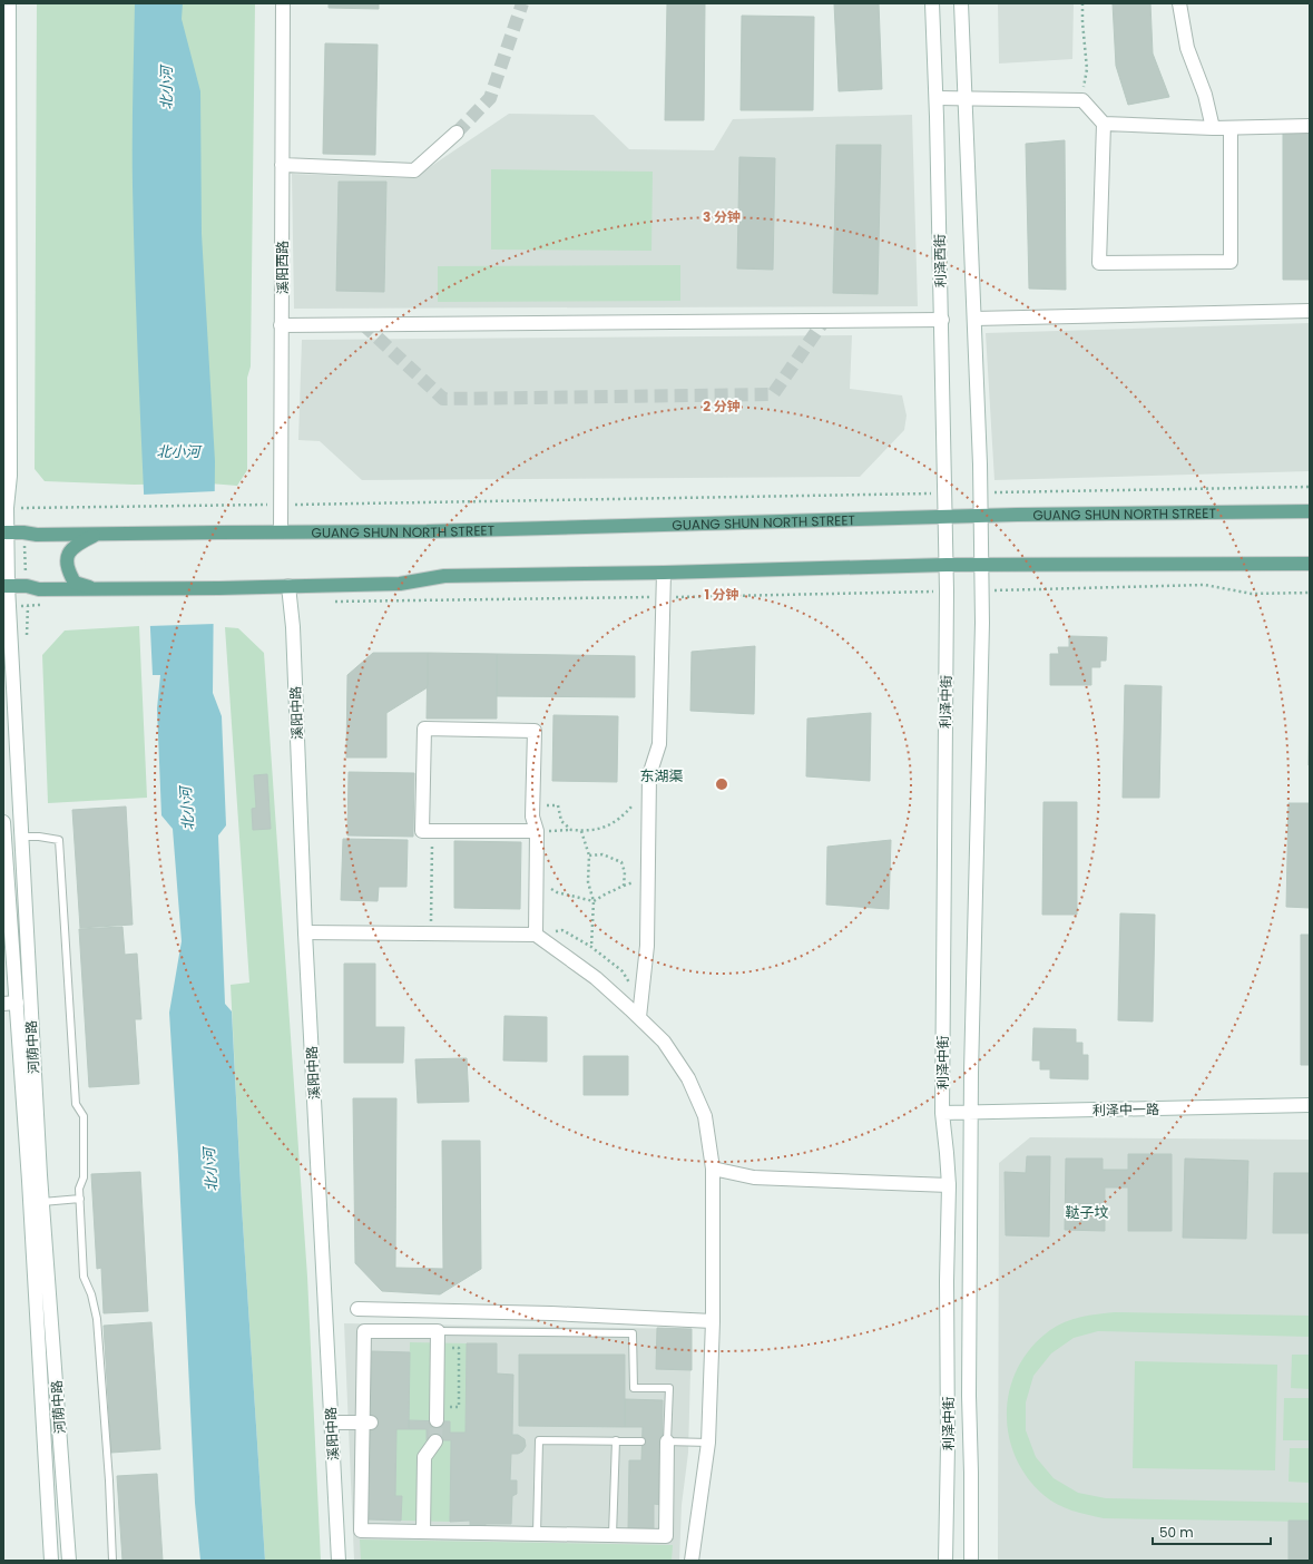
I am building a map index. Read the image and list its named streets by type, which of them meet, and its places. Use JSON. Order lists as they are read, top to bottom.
{
  "streets": {
    "main road": ["GUANG SHUN NORTH STREET"],
    "street": [
      "利泽西街",
      "溪阳西路",
      "利泽中街",
      "溪阳中路",
      "河荫中路",
      "利泽中一路"
    ]
  },
  "crossings": [
    ["利泽西街", "GUANG SHUN NORTH STREET"],
    ["利泽西街", "利泽中街"],
    ["溪阳西路", "GUANG SHUN NORTH STREET"],
    ["GUANG SHUN NORTH STREET", "利泽中街"],
    ["利泽中街", "利泽中一路"]
  ],
  "districts": ["东湖渠", "鞑子坟"],
  "water": ["北小河"],
  "scale_bar": "50 m",
  "rings": ["3 分钟", "2 分钟", "1 分钟"]
}
